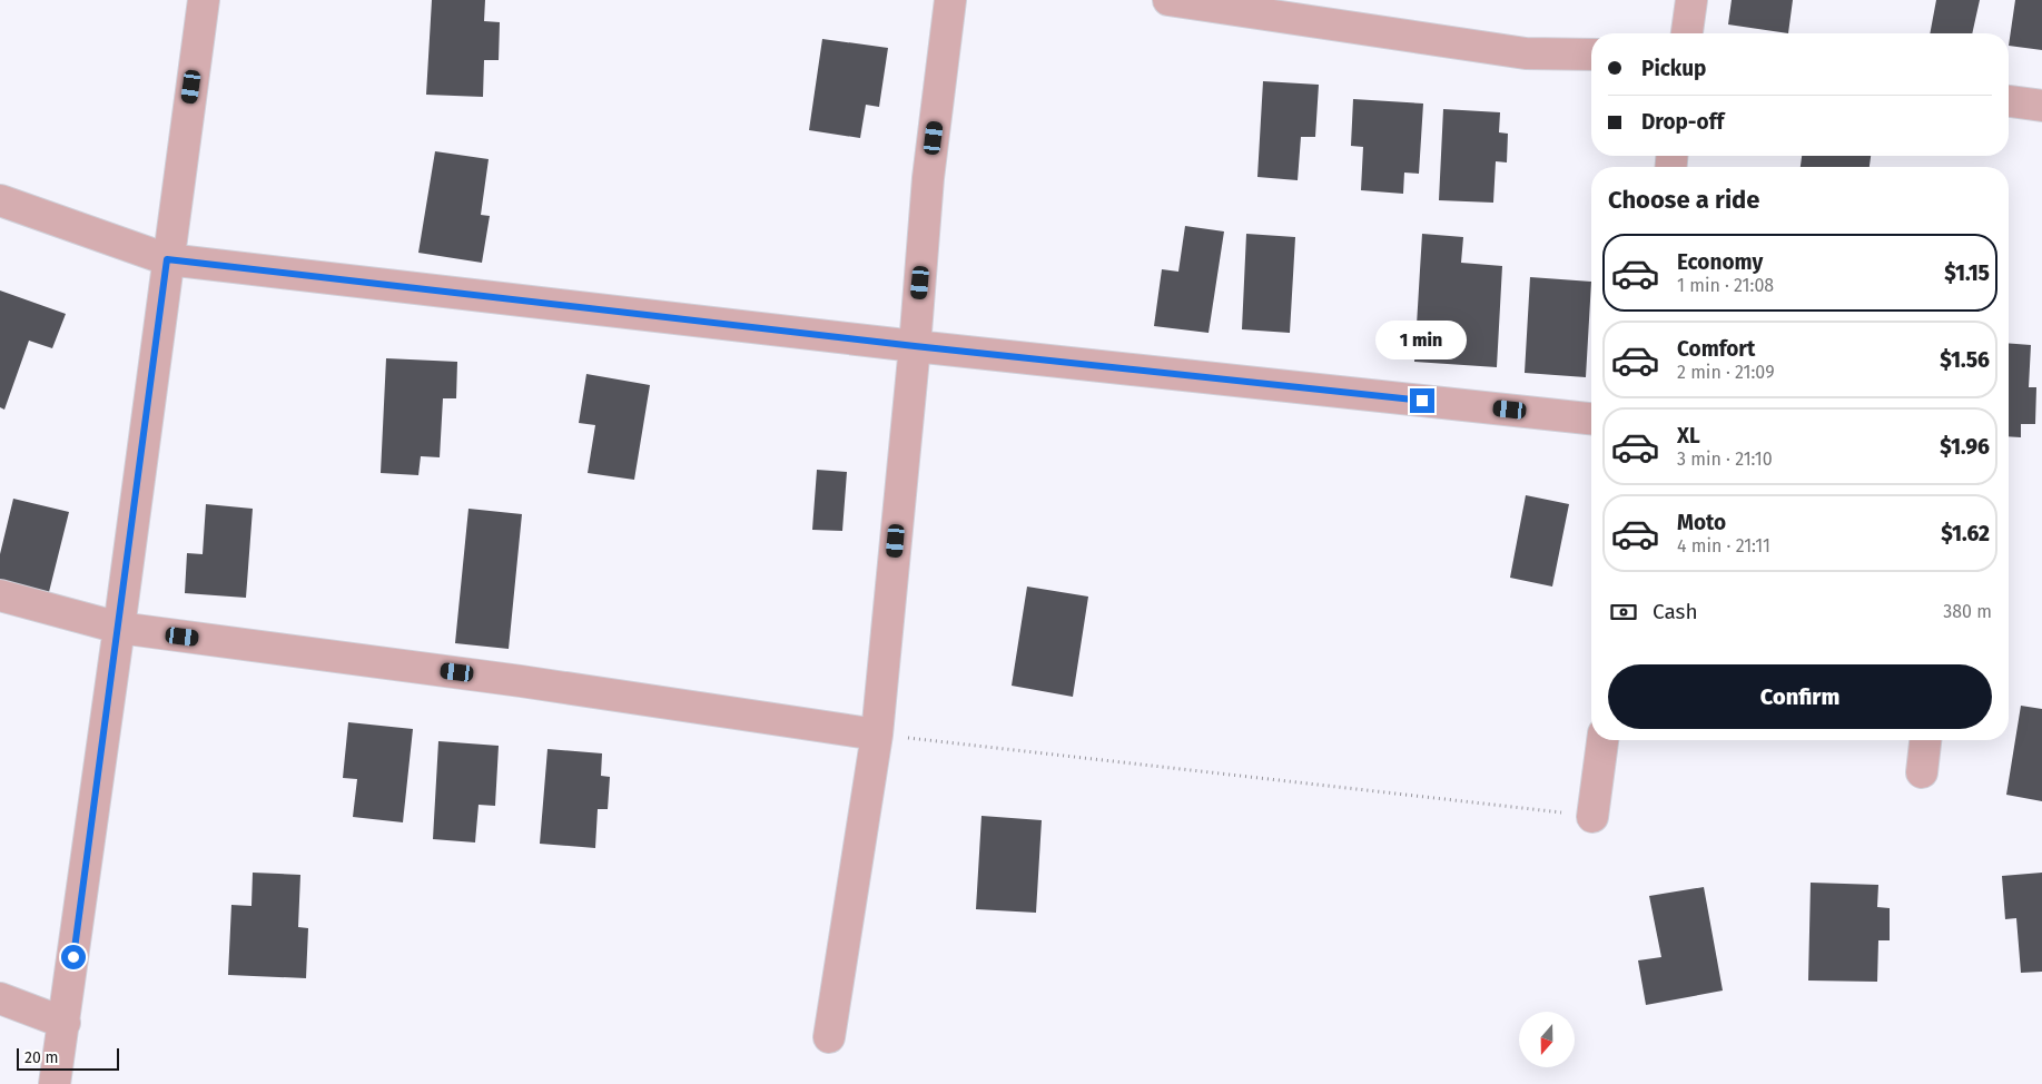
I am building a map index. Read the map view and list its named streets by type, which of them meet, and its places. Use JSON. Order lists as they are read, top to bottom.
{
  "scale_bar": "20 m",
  "north": "bottom",
  "page": {
    "banner": ["Pickup", "Drop-off"],
    "heading": "Choose a ride",
    "list": [
      {
        "name": "Economy",
        "note": "1 min · 21:08",
        "value": "$1.15"
      },
      {
        "name": "Comfort",
        "note": "2 min · 21:09",
        "value": "$1.56"
      },
      {
        "name": "XL",
        "note": "3 min · 21:10",
        "value": "$1.96"
      },
      {
        "name": "Moto",
        "note": "4 min · 21:11",
        "value": "$1.62"
      }
    ],
    "bubble": "1 min",
    "pay": ["Cash", "380 m"],
    "buttons": "Confirm",
    "scale": "20 m"
  }
}
